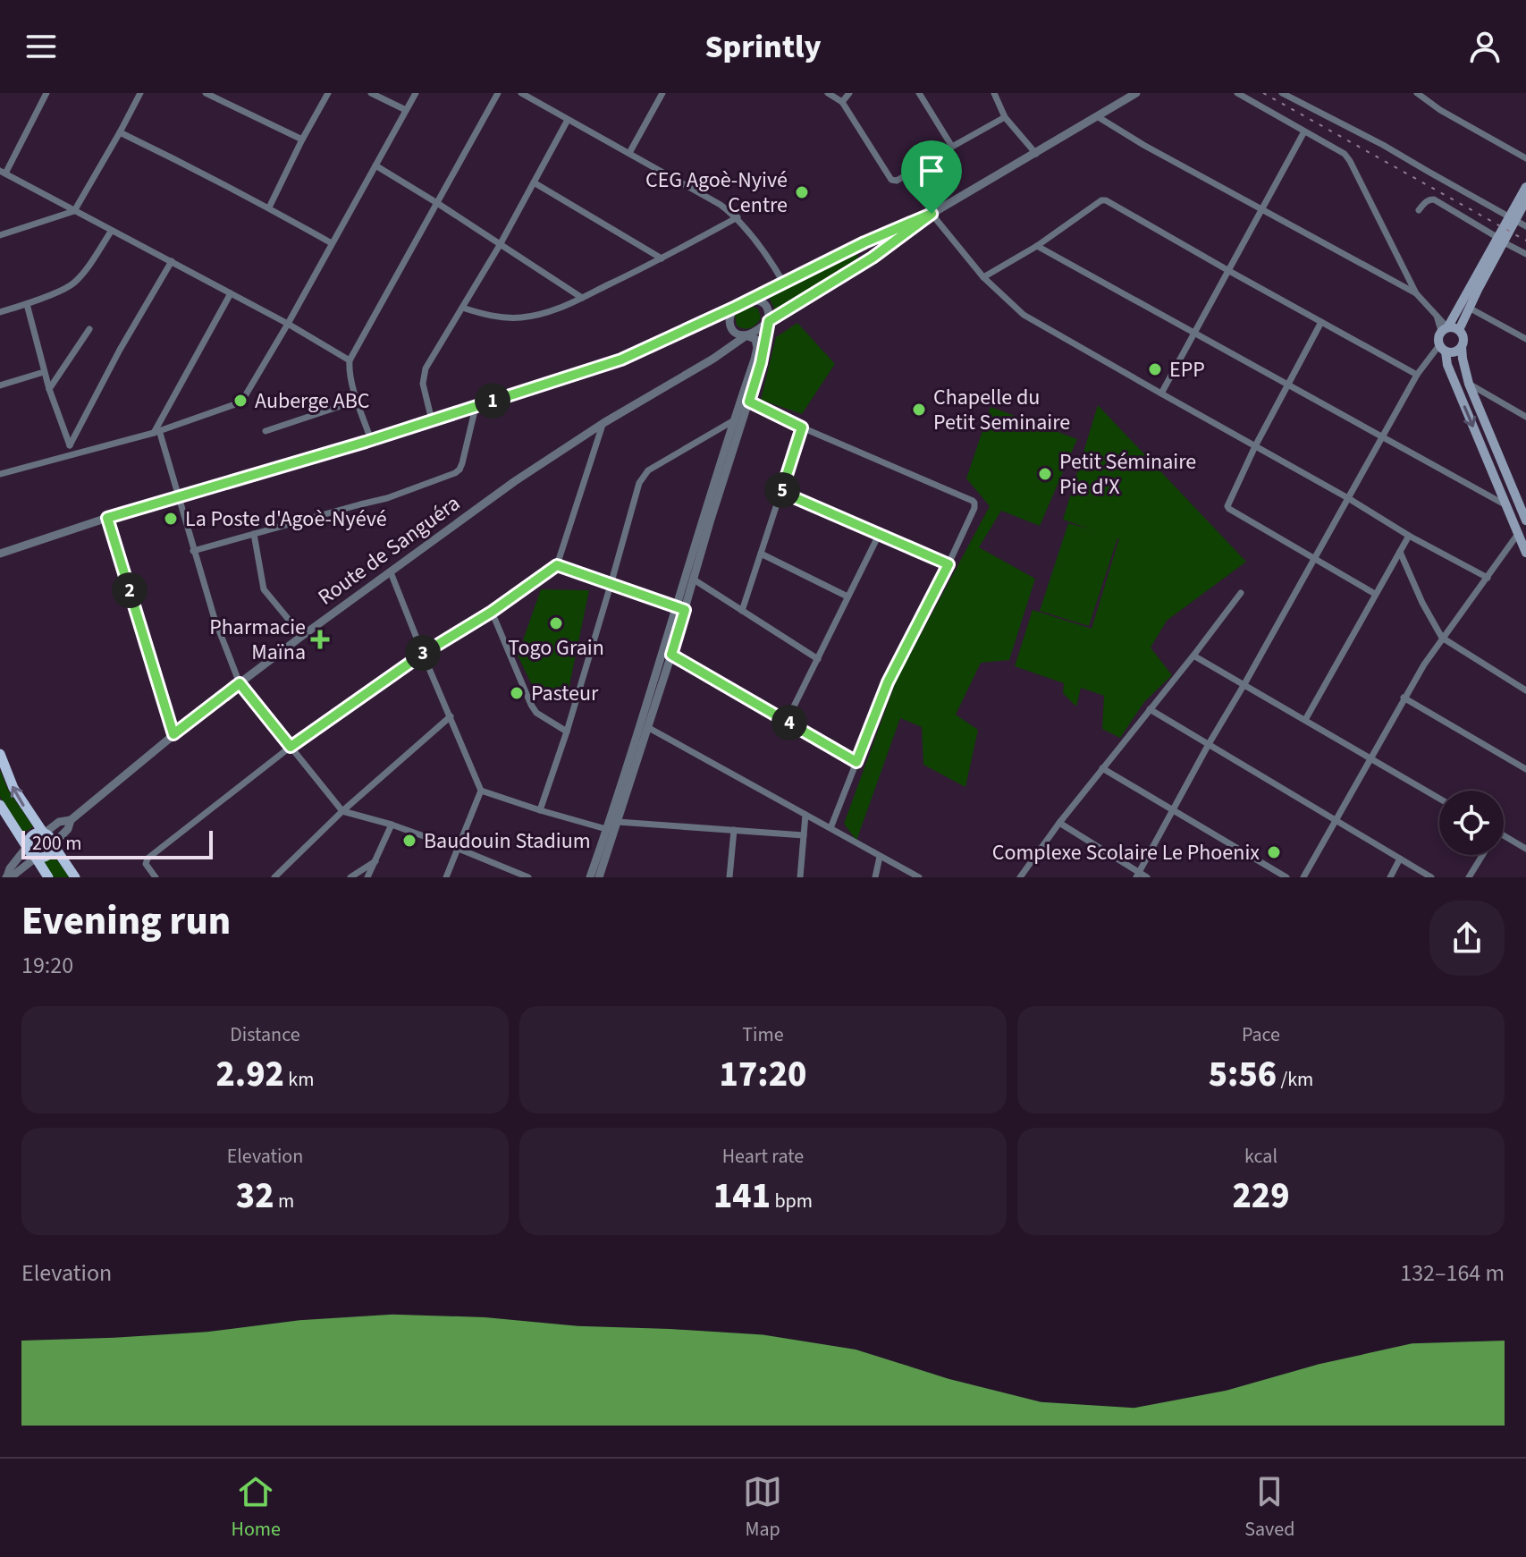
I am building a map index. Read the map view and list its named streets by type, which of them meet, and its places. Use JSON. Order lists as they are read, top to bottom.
{
  "streets": {
    "street": ["Route de Sanguéra"]
  },
  "places": {
    "other": [
      "CEG Agoè-Nyivé Centre",
      "EPP",
      "Auberge ABC",
      "Chapelle du Petit Seminaire",
      "Petit Séminaire Pie d'X",
      "La Poste d'Agoè-Nyévé",
      "Togo Grain",
      "Pasteur",
      "Baudouin Stadium",
      "Complexe Scolaire Le Phoenix"
    ],
    "health": ["Pharmacie Maïna"]
  },
  "scale_bar": "200 m",
  "page": {
    "header": "Sprintly",
    "pins": [
      "1",
      "5",
      "2",
      "3",
      "4"
    ],
    "scale": "200 m",
    "heading": ["Evening run", "19:20"],
    "stats": [
      ["Distance", "2.92 km"],
      ["Time", "17:20"],
      ["Pace", "5:56 /km"],
      ["Elevation", "32 m"],
      ["Heart rate", "141 bpm"],
      ["kcal", "229"]
    ],
    "chart": ["Elevation", "132–164 m"],
    "tabs": ["Home", "Map", "Saved"]
  }
}
